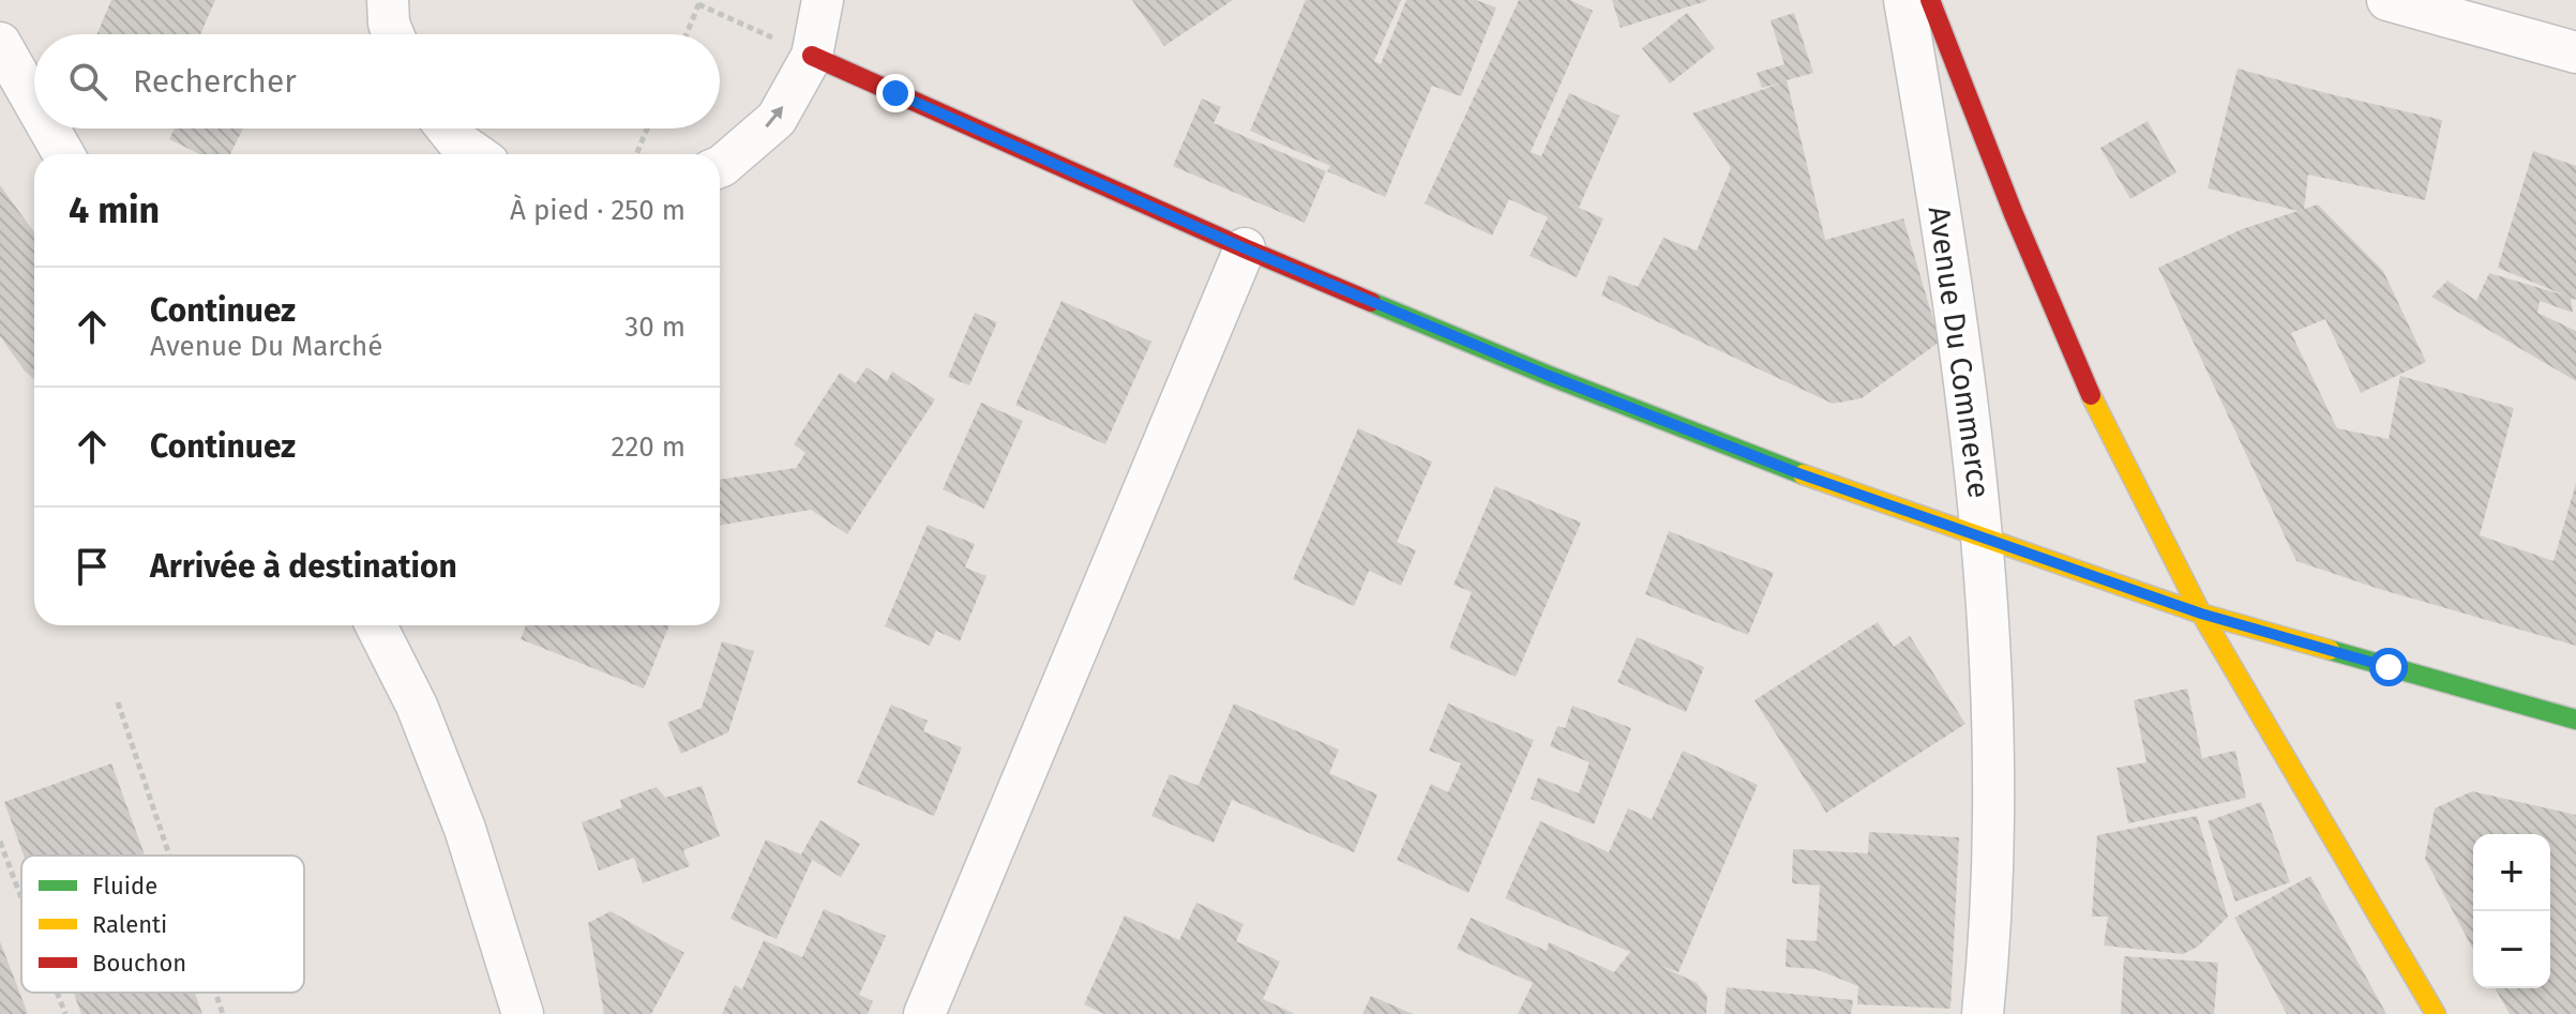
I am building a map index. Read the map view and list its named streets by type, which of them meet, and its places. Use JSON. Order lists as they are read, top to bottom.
{
  "streets": {
    "street": ["Avenue Du Commerce"]
  },
  "legend": ["Fluide", "Ralenti", "Bouchon"],
  "page": {
    "search": "Rechercher",
    "heading": ["4 min", "À pied · 250 m"],
    "list": [
      ["Continuez", "Avenue Du Marché", "30 m"],
      ["Continuez", "220 m"],
      "Arrivée à destination"
    ],
    "map_buttons": ["+", "−"]
  }
}
